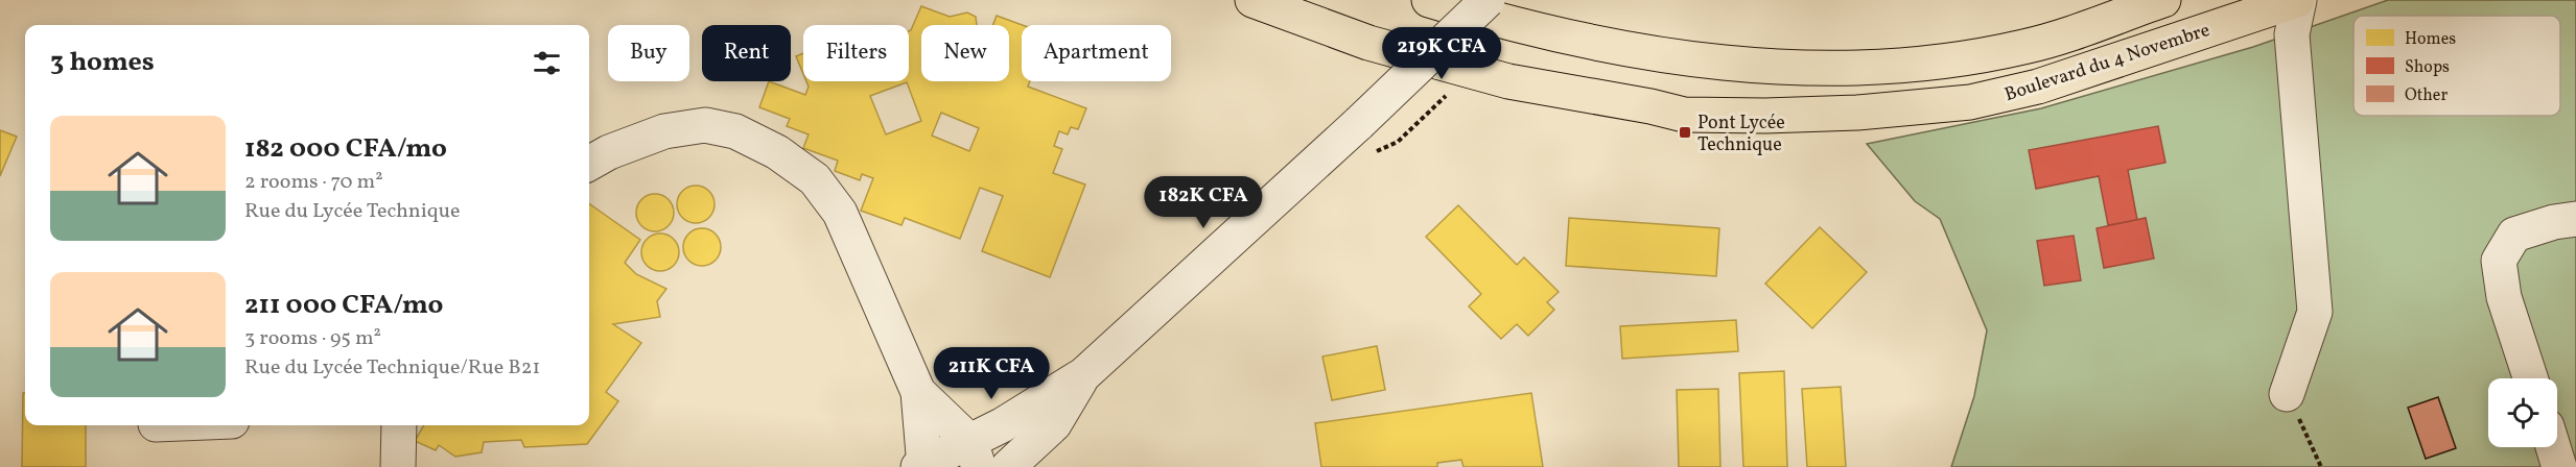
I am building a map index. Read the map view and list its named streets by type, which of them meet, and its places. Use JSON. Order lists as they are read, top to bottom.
{
  "streets": {
    "main road": ["Boulevard du 4 Novembre"]
  },
  "places": {
    "transit": ["Pont Lycée Technique"]
  },
  "legend": ["Homes", "Shops", "Other"],
  "page": {
    "chip": [
      "Buy",
      "Rent",
      "Filters",
      "New",
      "Apartment"
    ],
    "heading": "3 homes",
    "price": ["219K CFA", "182K CFA", "211K CFA"],
    "list": [
      {
        "name": "182 000 CFA/mo",
        "note": "2 rooms · 70 m² · Rue du Lycée Technique"
      },
      {
        "name": "211 000 CFA/mo",
        "note": "3 rooms · 95 m² · Rue du Lycée Technique/Rue B21"
      }
    ]
  }
}
